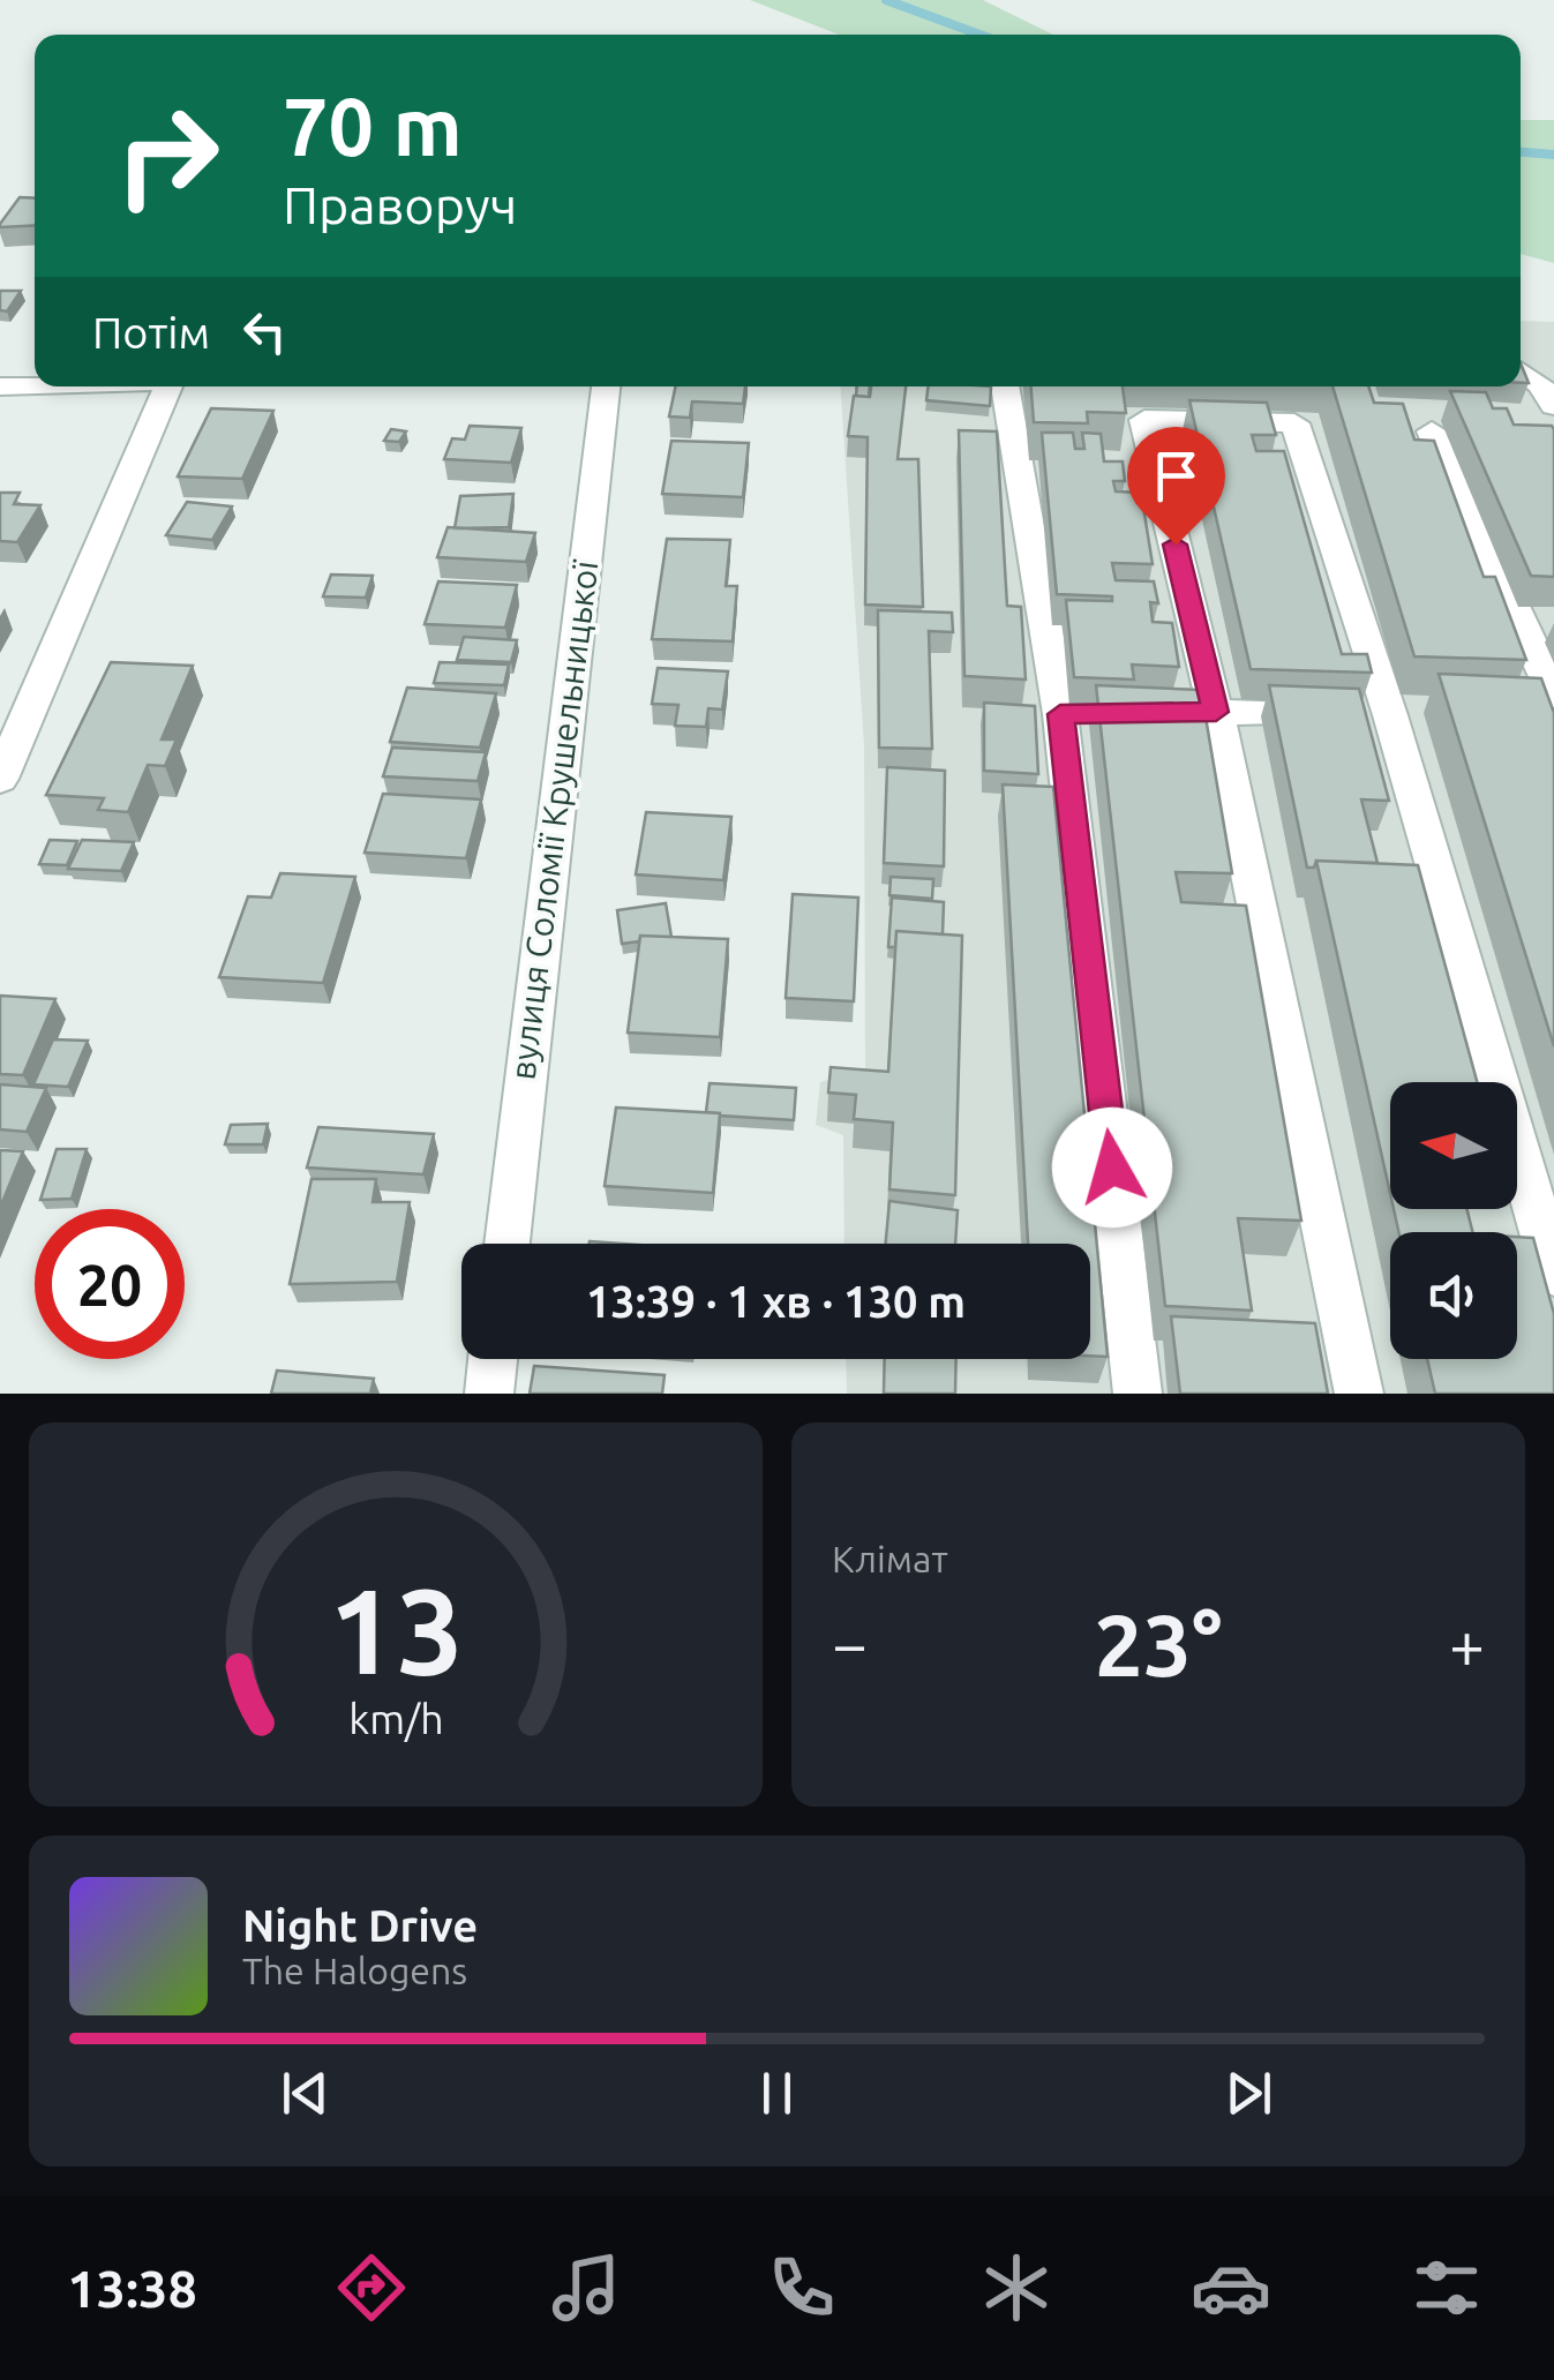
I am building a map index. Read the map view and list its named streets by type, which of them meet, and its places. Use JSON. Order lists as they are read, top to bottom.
{
  "streets": {
    "street": ["вулиця Соломії Крушельницької"]
  },
  "north": "left",
  "page": {
    "turn": ["70 m", "Праворуч"],
    "then": "Потім",
    "limit": "20",
    "trip": "13:39 · 1 хв · 130 m",
    "tile": "Клімат",
    "heat": ["−", "23°", "+"],
    "song": ["Night Drive", "The Halogens"],
    "tabs": "13:38",
    "gauge": ["13", "km/h"]
  }
}
